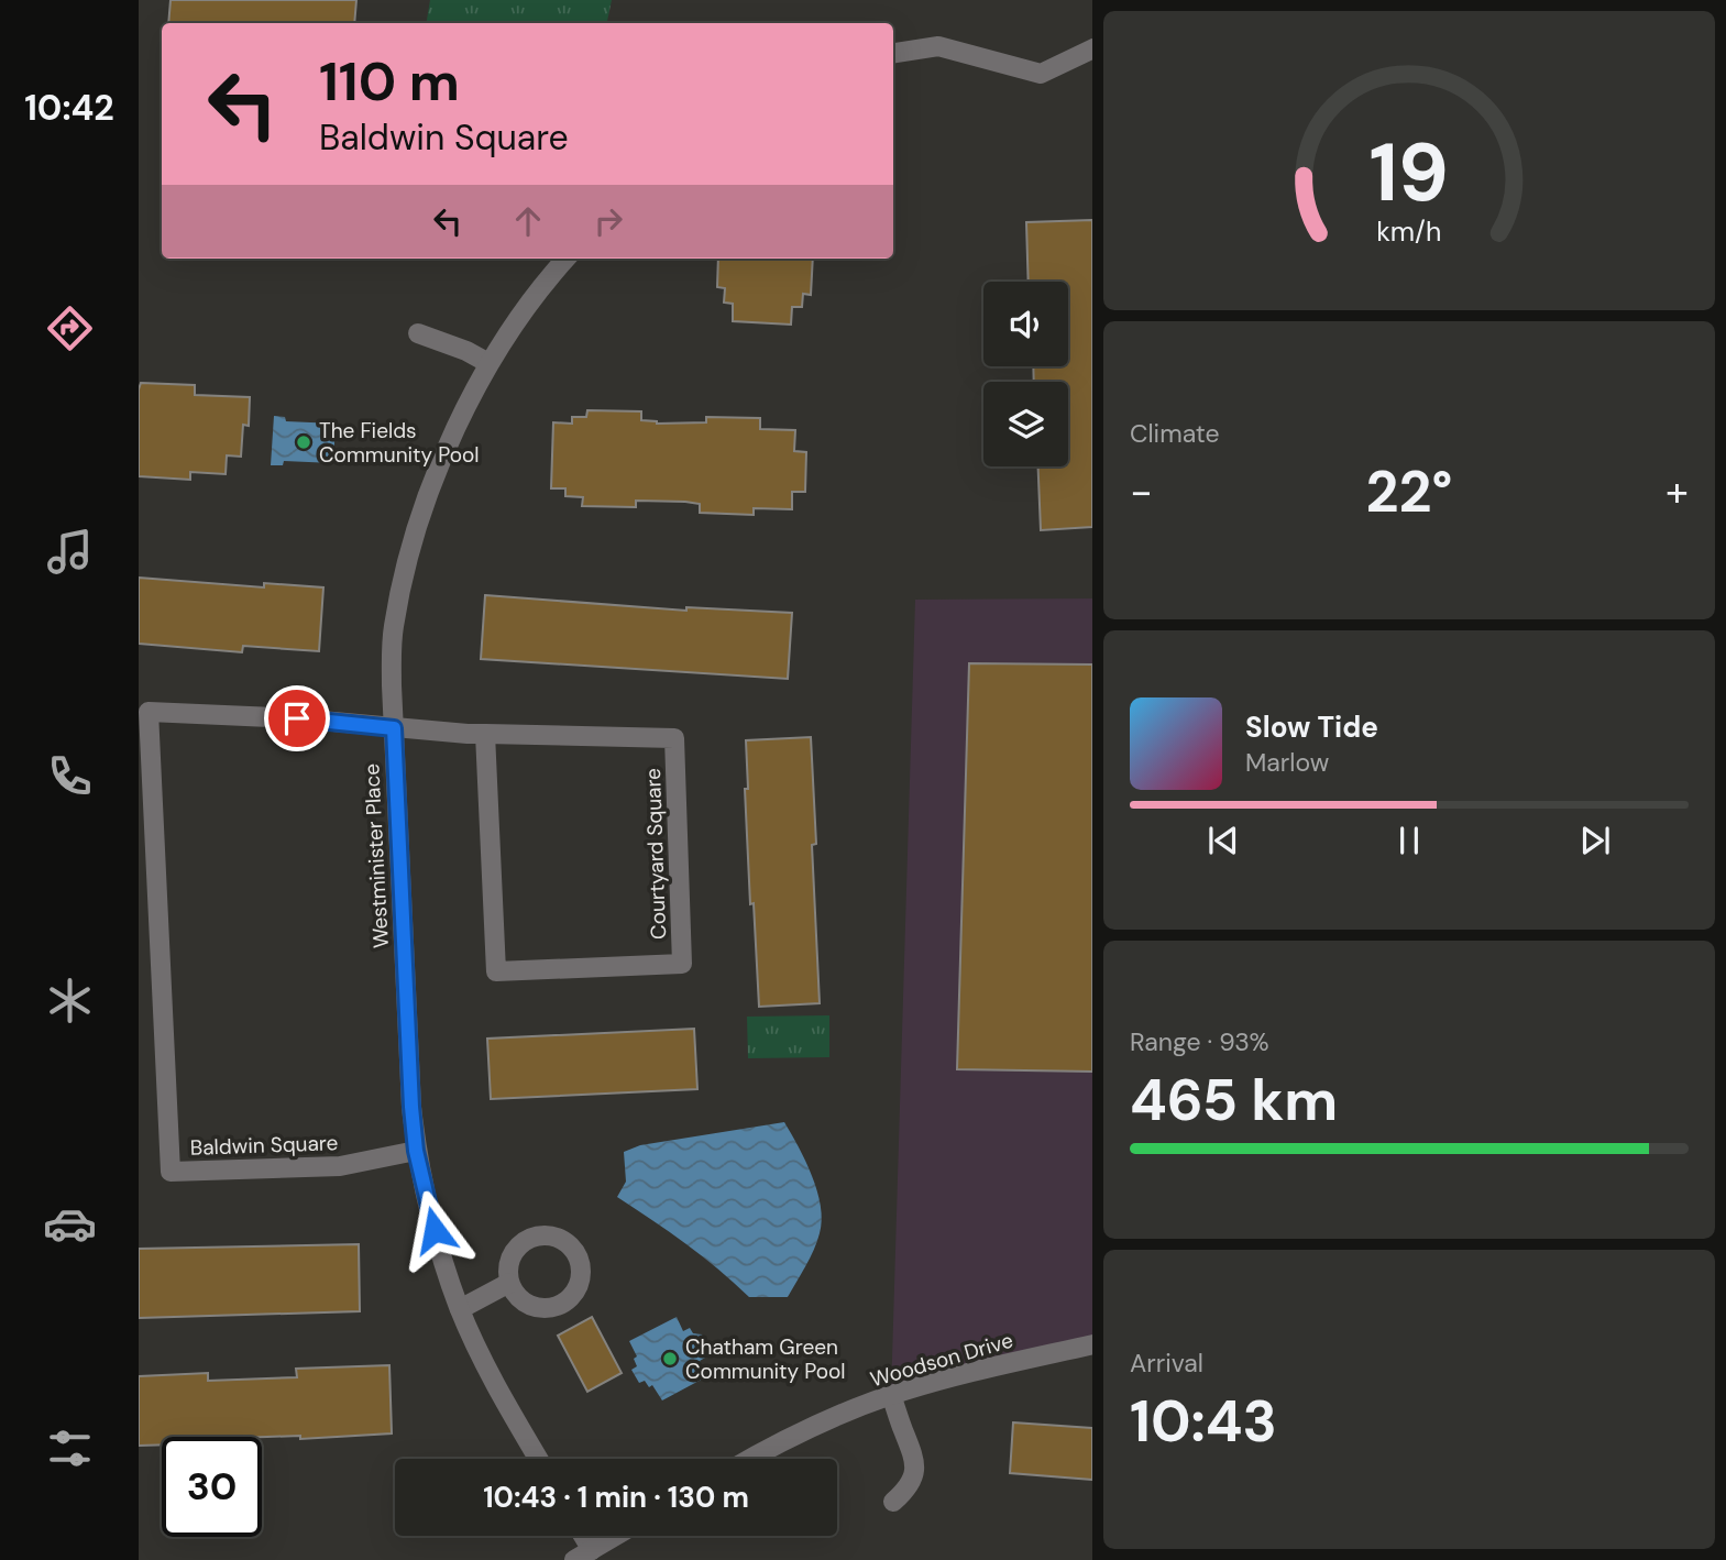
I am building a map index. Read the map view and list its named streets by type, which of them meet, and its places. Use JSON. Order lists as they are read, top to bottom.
{
  "streets": {
    "street": [
      "Courtyard Square",
      "Westminister Place",
      "Baldwin Square",
      "Woodson Drive"
    ]
  },
  "crossings": [
    ["Courtyard Square", "Westminister Place"],
    ["Courtyard Square", "Baldwin Square"],
    ["Westminister Place", "Baldwin Square"]
  ],
  "places": ["The Fields Community Pool", "Chatham Green Community Pool"],
  "page": {
    "tabs": "10:42",
    "turn": ["110 m", "Baldwin Square"],
    "tile": [
      "Climate",
      ["Range · 93%", "465 km"],
      ["Arrival", "10:43"]
    ],
    "heat": ["−", "22°", "+"],
    "song": ["Slow Tide", "Marlow"],
    "limit": "30",
    "trip": "10:43 · 1 min · 130 m",
    "gauge": ["19", "km/h"]
  }
}
